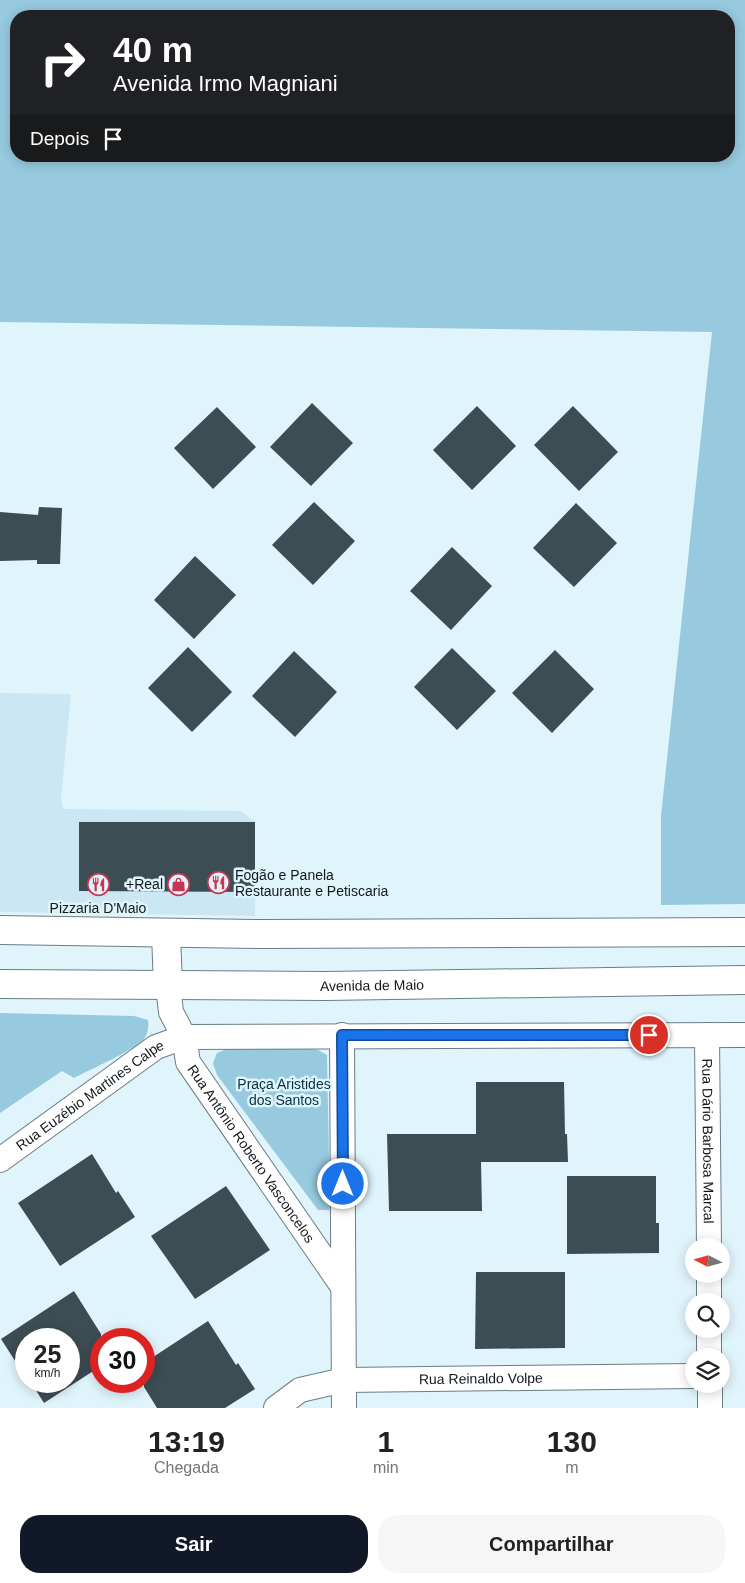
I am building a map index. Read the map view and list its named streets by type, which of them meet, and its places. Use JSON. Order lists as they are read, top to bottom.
{
  "streets": {
    "main road": ["Avenida de Maio"],
    "street": [
      "Rua Euzébio Martines Calpe",
      "Rua Dário Barbosa Marcal",
      "Rua Antônio Roberto Vasconcelos",
      "Rua Reinaldo Volpe"
    ]
  },
  "crossings": [
    ["Avenida de Maio", "Rua Antônio Roberto Vasconcelos"],
    ["Rua Euzébio Martines Calpe", "Rua Dário Barbosa Marcal"],
    ["Rua Euzébio Martines Calpe", "Rua Antônio Roberto Vasconcelos"]
  ],
  "parks": ["Praça Aristides dos Santos"],
  "places": {
    "restaurant": ["Fogão e Panela Restaurante e Petiscaria", "Pizzaria D'Maio"],
    "shop": ["+Real"]
  },
  "north": "left",
  "page": {
    "turn": ["40 m", "Avenida Irmo Magniani"],
    "then": "Depois",
    "speed": "25 km/h",
    "limit": "30",
    "eta": [
      "13:19",
      "Chegada",
      "1",
      "min",
      "130",
      "m"
    ],
    "buttons": ["Sair", "Compartilhar"]
  }
}
